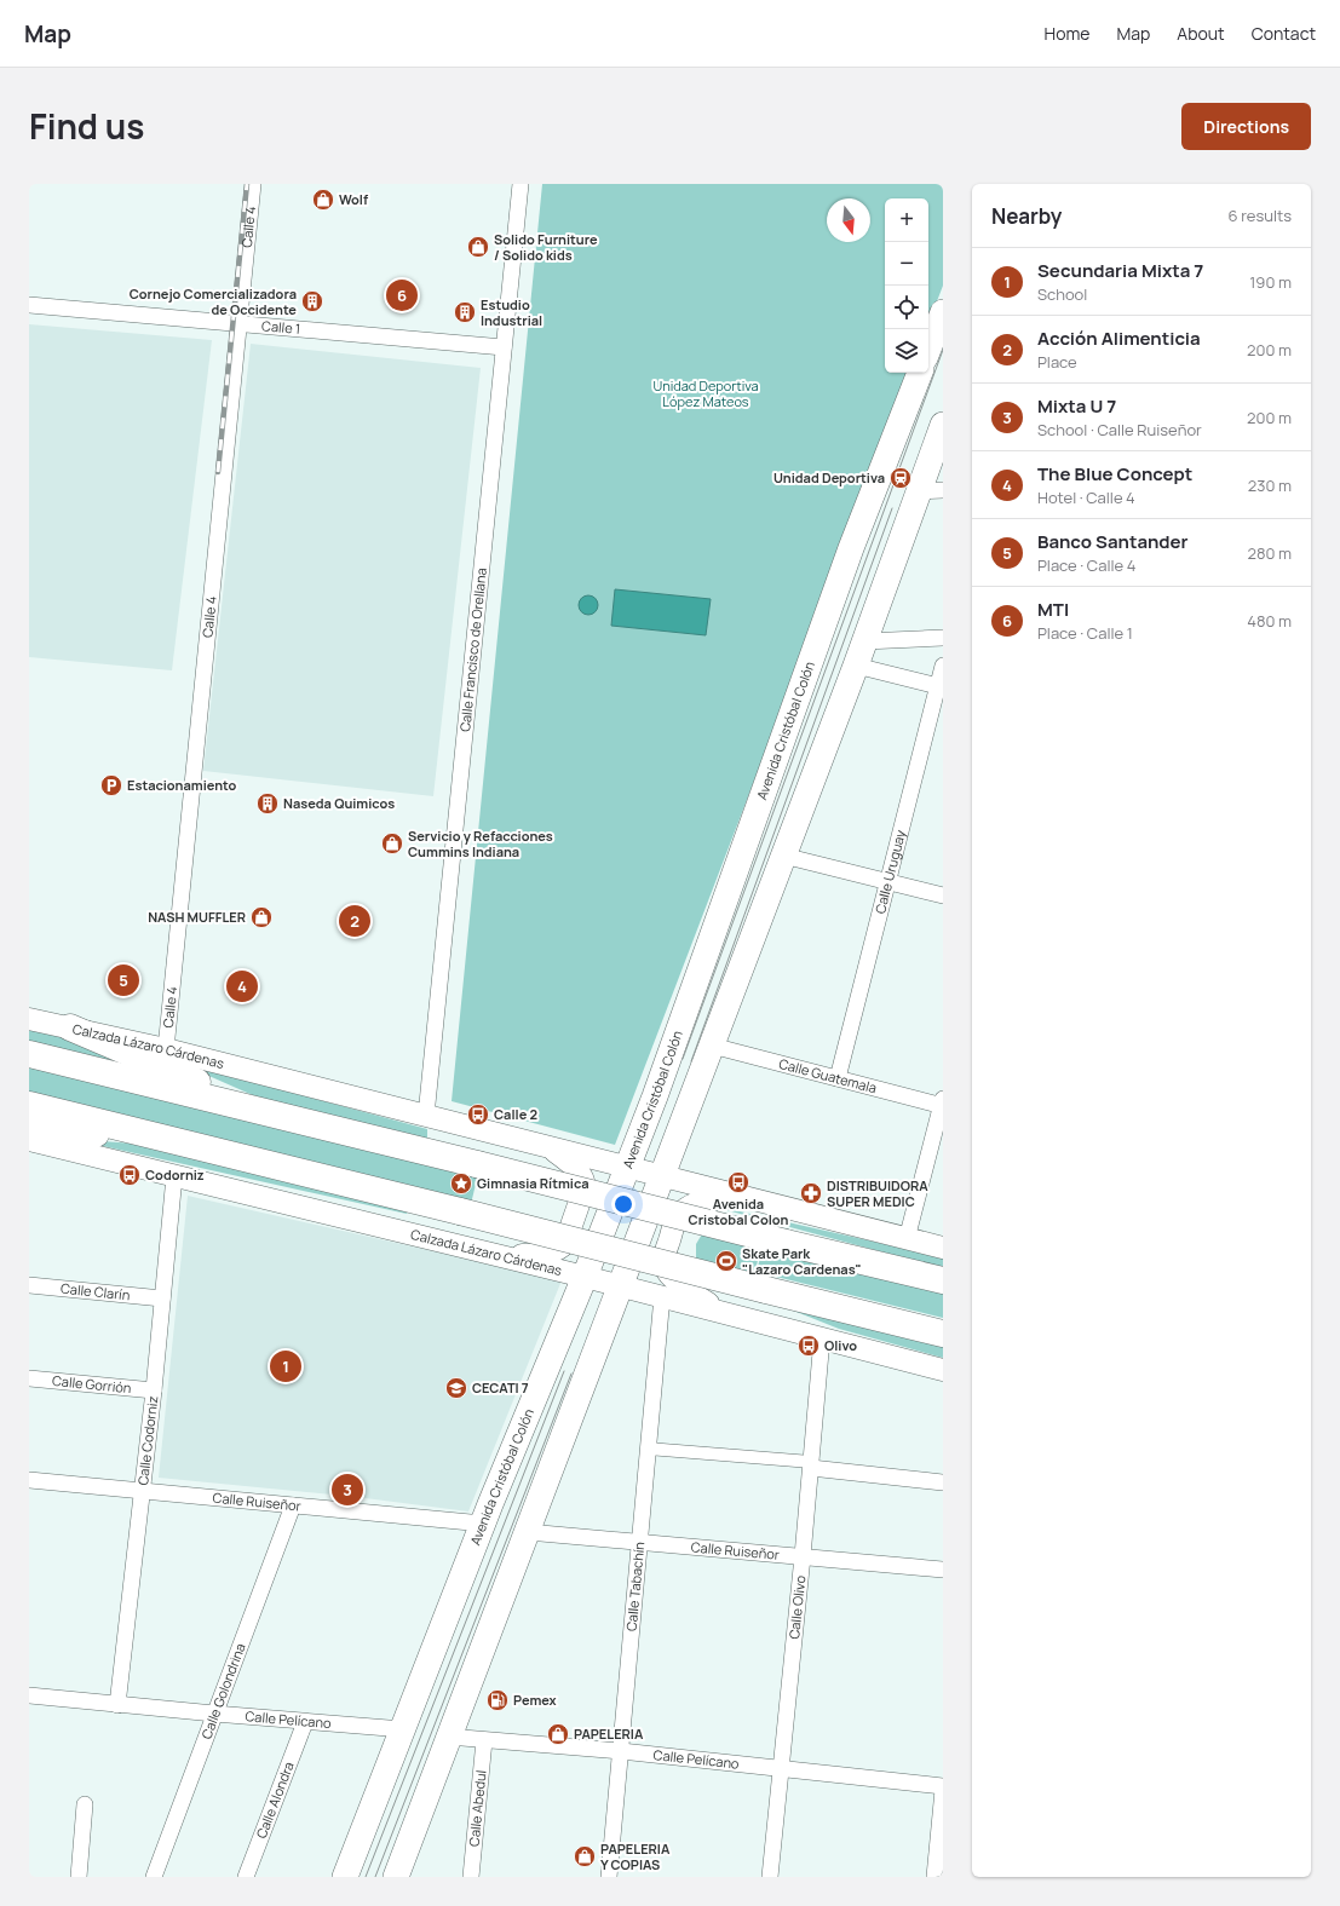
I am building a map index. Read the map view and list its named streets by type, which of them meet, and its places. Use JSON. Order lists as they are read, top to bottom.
{
  "streets": {
    "main road": ["Avenida Cristóbal Colón", "Calzada Lázaro Cárdenas"],
    "street": [
      "Calle 4",
      "Calle 1",
      "Calle Francisco de Orellana",
      "Calle Uruguay",
      "Calle Guatemala",
      "Calle Clarín",
      "Calle Gorrión",
      "Calle Codorniz",
      "Calle Ruiseñor",
      "Calle Tabachín",
      "Calle Olivo",
      "Calle Golondrina",
      "Calle Pelícano",
      "Calle Alondra",
      "Calle Abedul"
    ]
  },
  "crossings": [
    ["Calle 4", "Calle 1"],
    ["Calle 4", "Calzada Lázaro Cárdenas"],
    ["Calle 1", "Calle Francisco de Orellana"],
    ["Calle Francisco de Orellana", "Calzada Lázaro Cárdenas"],
    ["Avenida Cristóbal Colón", "Calzada Lázaro Cárdenas"],
    ["Avenida Cristóbal Colón", "Calle Ruiseñor"],
    ["Avenida Cristóbal Colón", "Calle Pelícano"],
    ["Calle Uruguay", "Calle Guatemala"],
    ["Calzada Lázaro Cárdenas", "Calle Codorniz"],
    ["Calzada Lázaro Cárdenas", "Calle Tabachín"],
    ["Calzada Lázaro Cárdenas", "Calle Olivo"],
    ["Calle Clarín", "Calle Codorniz"],
    ["Calle Gorrión", "Calle Codorniz"],
    ["Calle Codorniz", "Calle Ruiseñor"],
    ["Calle Codorniz", "Calle Pelícano"],
    ["Calle Ruiseñor", "Calle Tabachín"],
    ["Calle Ruiseñor", "Calle Olivo"],
    ["Calle Ruiseñor", "Calle Golondrina"],
    ["Calle Tabachín", "Calle Pelícano"],
    ["Calle Olivo", "Calle Pelícano"],
    ["Calle Golondrina", "Calle Pelícano"],
    ["Calle Pelícano", "Calle Alondra"],
    ["Calle Pelícano", "Calle Abedul"]
  ],
  "parks": ["Unidad Deportiva López Mateos"],
  "places": {
    "shop": [
      "Wolf",
      "Solido Furniture / Solido kids",
      "Servicio y Refacciones Cummins Indiana",
      "NASH MUFFLER",
      "PAPELERIA",
      "PAPELERIA Y COPIAS"
    ],
    "building": ["Cornejo Comercializadora de Occidente", "Estudio Industrial", "Naseda Quimicos"],
    "station": ["Unidad Deportiva"],
    "parking": ["Estacionamiento"],
    "bus stop": [
      "Calle 2",
      "Codorniz",
      "Avenida Cristobal Colon",
      "Olivo"
    ],
    "place": ["Gimnasia Rítmica"],
    "pharmacy": ["DISTRIBUIDORA SUPER MEDIC"],
    "sports": ["Skate Park \"Lazaro Cardenas\""],
    "school or university": ["CECATI 7"],
    "fuel station": ["Pemex"]
  },
  "north": "bottom",
  "page": {
    "header": "Map",
    "nav": [
      "Home",
      "Map",
      "About",
      "Contact"
    ],
    "title": "Find us",
    "buttons": "Directions",
    "heading": ["Nearby", "6 results"],
    "map_buttons": ["+", "−"],
    "list": [
      {
        "mark": "1",
        "name": "Secundaria Mixta 7",
        "note": "School",
        "value": "190 m"
      },
      {
        "mark": "2",
        "name": "Acción Alimenticia",
        "note": "Place",
        "value": "200 m"
      },
      {
        "mark": "3",
        "name": "Mixta U 7",
        "note": "School · Calle Ruiseñor",
        "value": "200 m"
      },
      {
        "mark": "4",
        "name": "The Blue Concept",
        "note": "Hotel · Calle 4",
        "value": "230 m"
      },
      {
        "mark": "5",
        "name": "Banco Santander",
        "note": "Place · Calle 4",
        "value": "280 m"
      },
      {
        "mark": "6",
        "name": "MTI",
        "note": "Place · Calle 1",
        "value": "480 m"
      }
    ],
    "pins": [
      "6",
      "2",
      "5",
      "4",
      "1",
      "3"
    ]
  }
}
